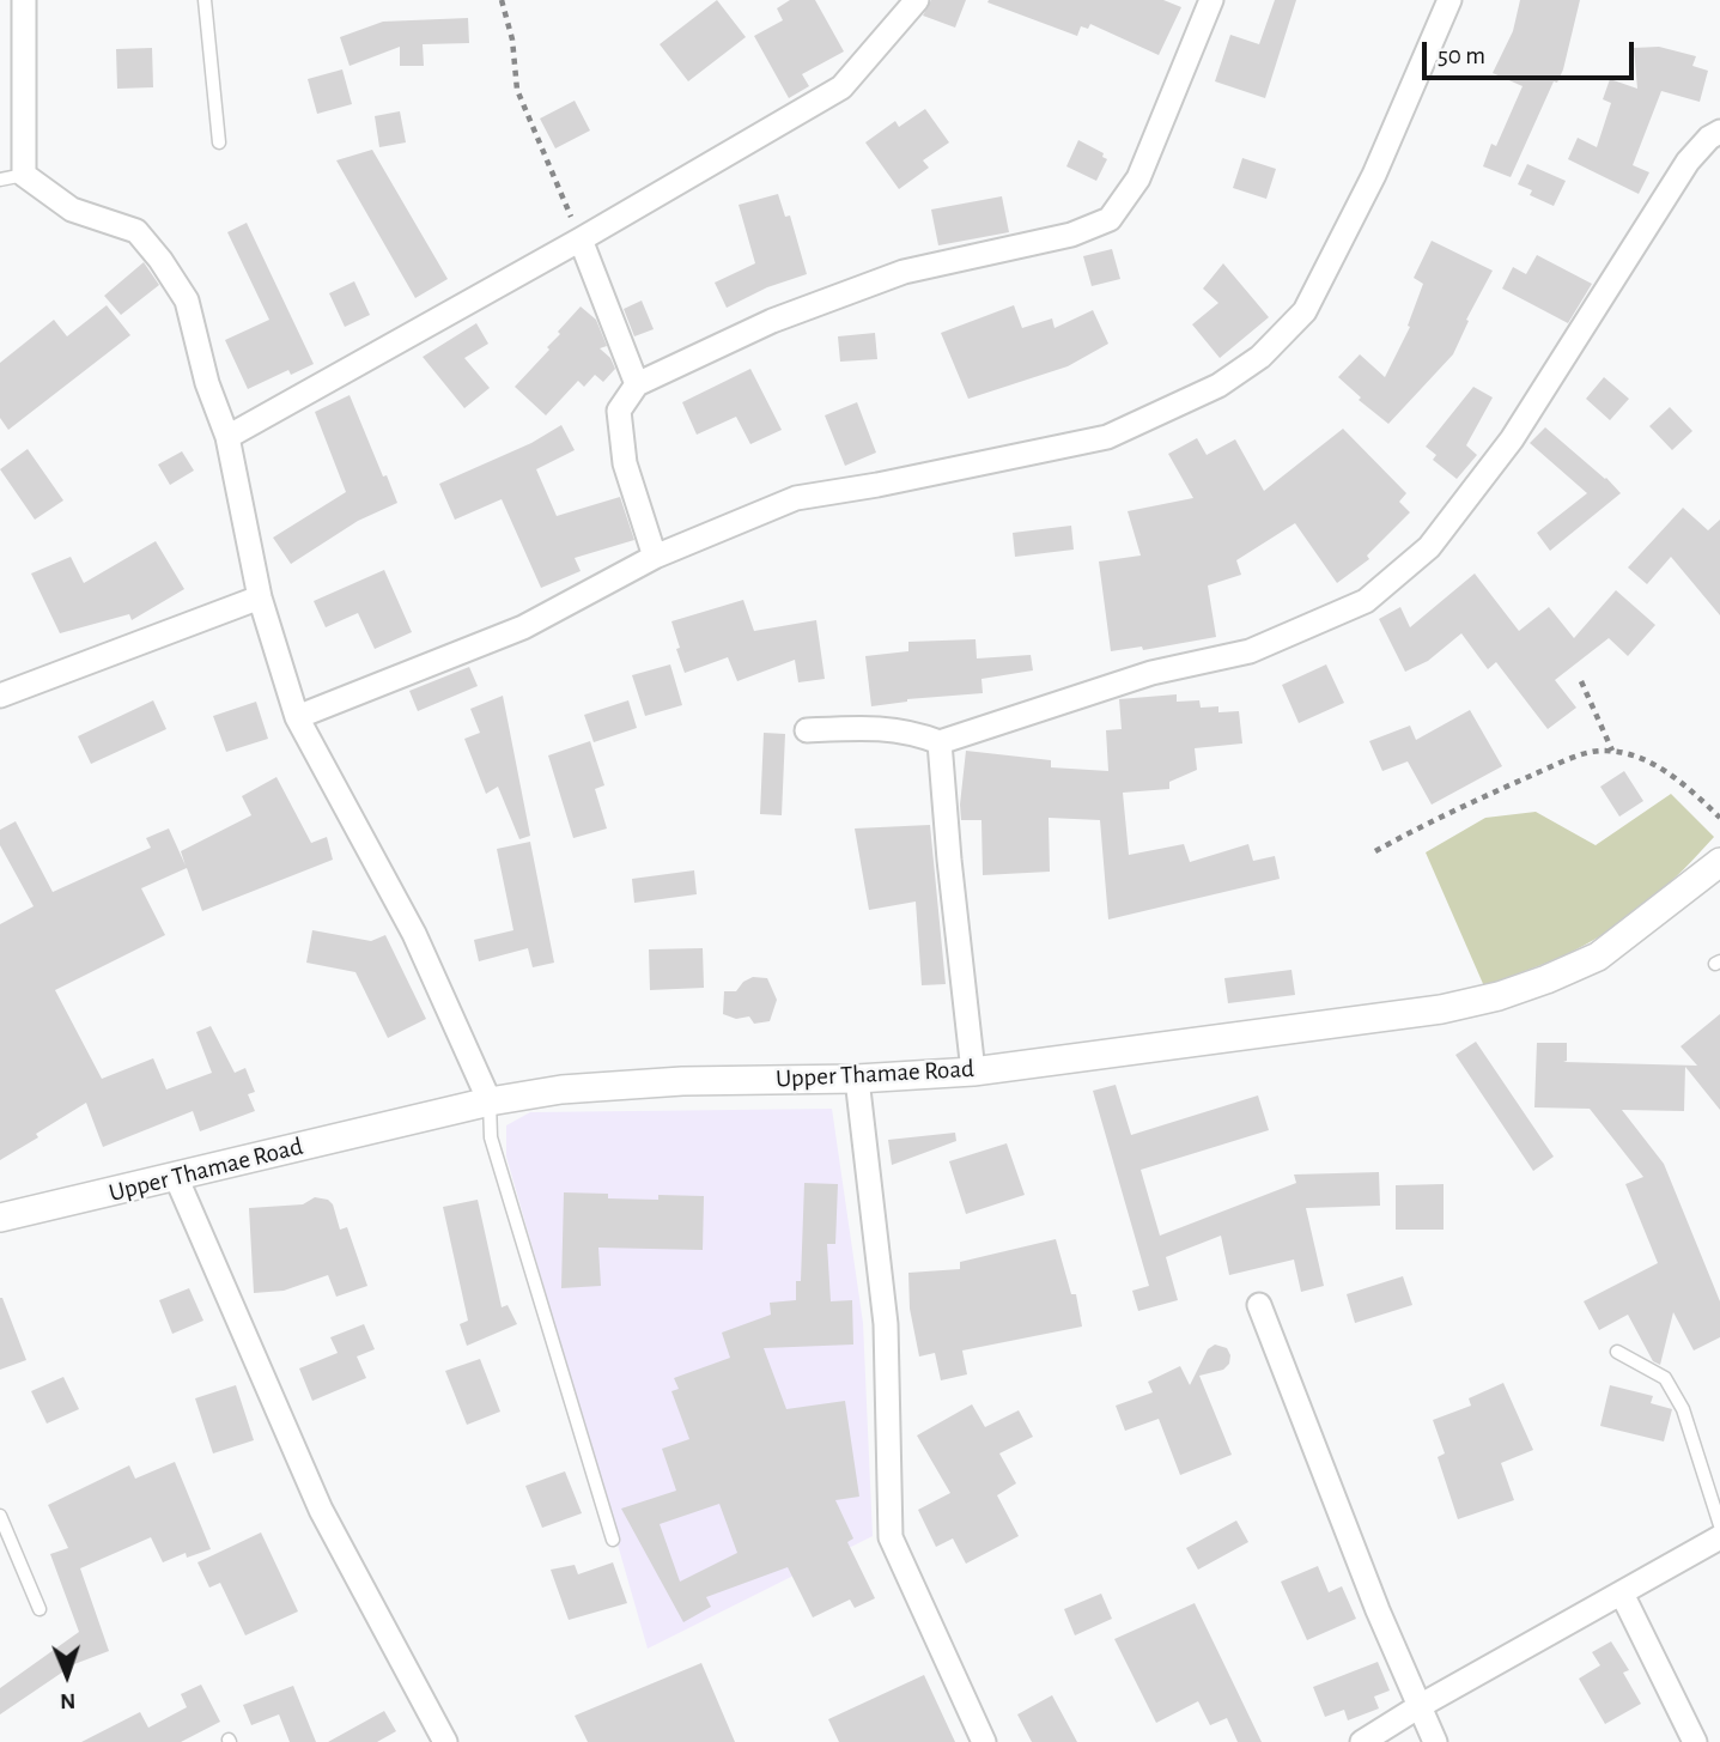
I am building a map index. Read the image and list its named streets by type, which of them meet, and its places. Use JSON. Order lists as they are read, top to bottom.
{
  "streets": {
    "street": ["Upper Thamae Road"]
  },
  "scale_bar": "50 m",
  "north": "bottom"
}
